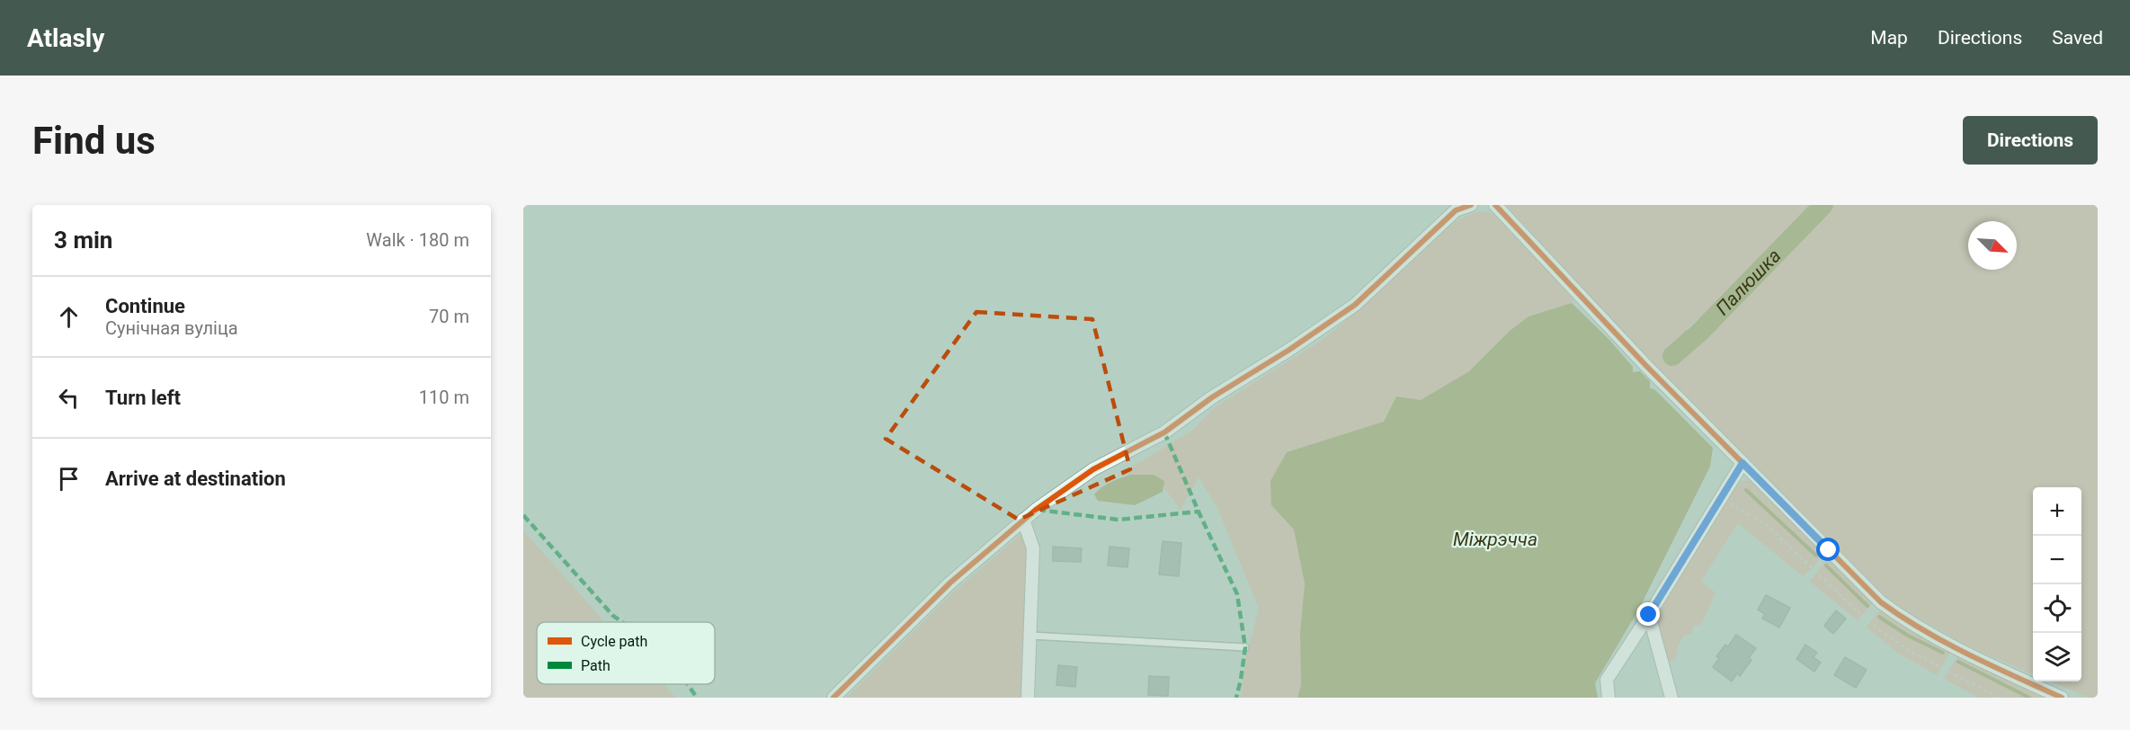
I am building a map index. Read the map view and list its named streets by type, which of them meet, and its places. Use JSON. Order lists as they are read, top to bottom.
{
  "water": ["Палюшка", "Міжрэчча"],
  "legend": ["Cycle path", "Path"],
  "north": "bottom right",
  "page": {
    "header": "Atlasly",
    "nav": ["Map", "Directions", "Saved"],
    "buttons": "Directions",
    "title": "Find us",
    "heading": ["3 min", "Walk · 180 m"],
    "list": [
      ["Continue", "Сунічная вуліца", "70 m"],
      ["Turn left", "110 m"],
      "Arrive at destination"
    ],
    "map_buttons": ["+", "−"]
  }
}
